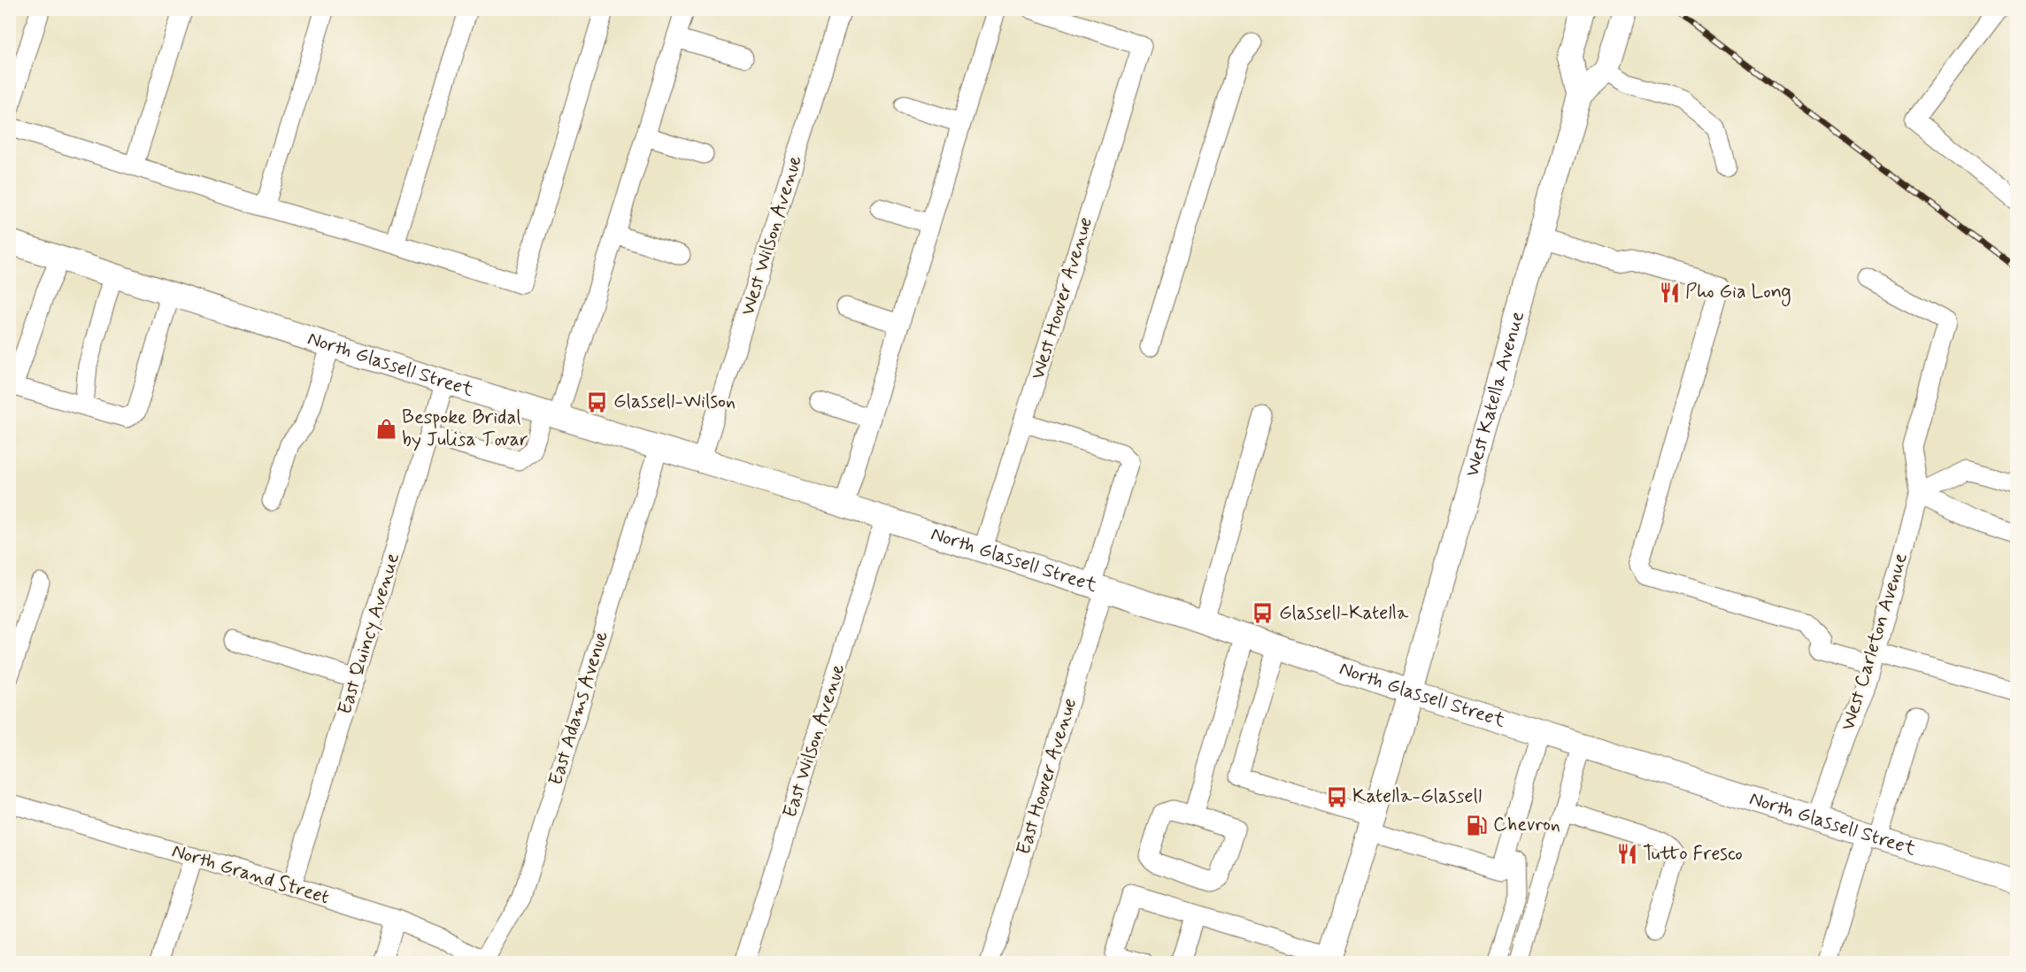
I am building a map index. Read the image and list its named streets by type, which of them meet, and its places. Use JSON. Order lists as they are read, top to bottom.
{
  "streets": {
    "main road": ["North Glassell Street", "West Katella Avenue"],
    "street": [
      "West Wilson Avenue",
      "West Hoover Avenue",
      "East Quincy Avenue",
      "West Carleton Avenue",
      "East Adams Avenue",
      "East Wilson Avenue",
      "East Hoover Avenue",
      "North Grand Street"
    ]
  },
  "crossings": [
    ["West Wilson Avenue", "North Glassell Street"],
    ["West Hoover Avenue", "North Glassell Street"],
    ["West Hoover Avenue", "East Hoover Avenue"],
    ["North Glassell Street", "West Katella Avenue"],
    ["North Glassell Street", "East Quincy Avenue"],
    ["North Glassell Street", "West Carleton Avenue"],
    ["North Glassell Street", "East Adams Avenue"],
    ["North Glassell Street", "East Wilson Avenue"],
    ["North Glassell Street", "East Hoover Avenue"],
    ["East Quincy Avenue", "North Grand Street"],
    ["East Adams Avenue", "North Grand Street"]
  ],
  "places": {
    "restaurant": ["Pho Gia Long", "Tutto Fresco"],
    "bus stop": ["Glassell-Wilson", "Glassell-Katella", "Katella-Glassell"],
    "shop": ["Bespoke Bridal by Julisa Tovar"],
    "fuel station": ["Chevron"]
  }
}
